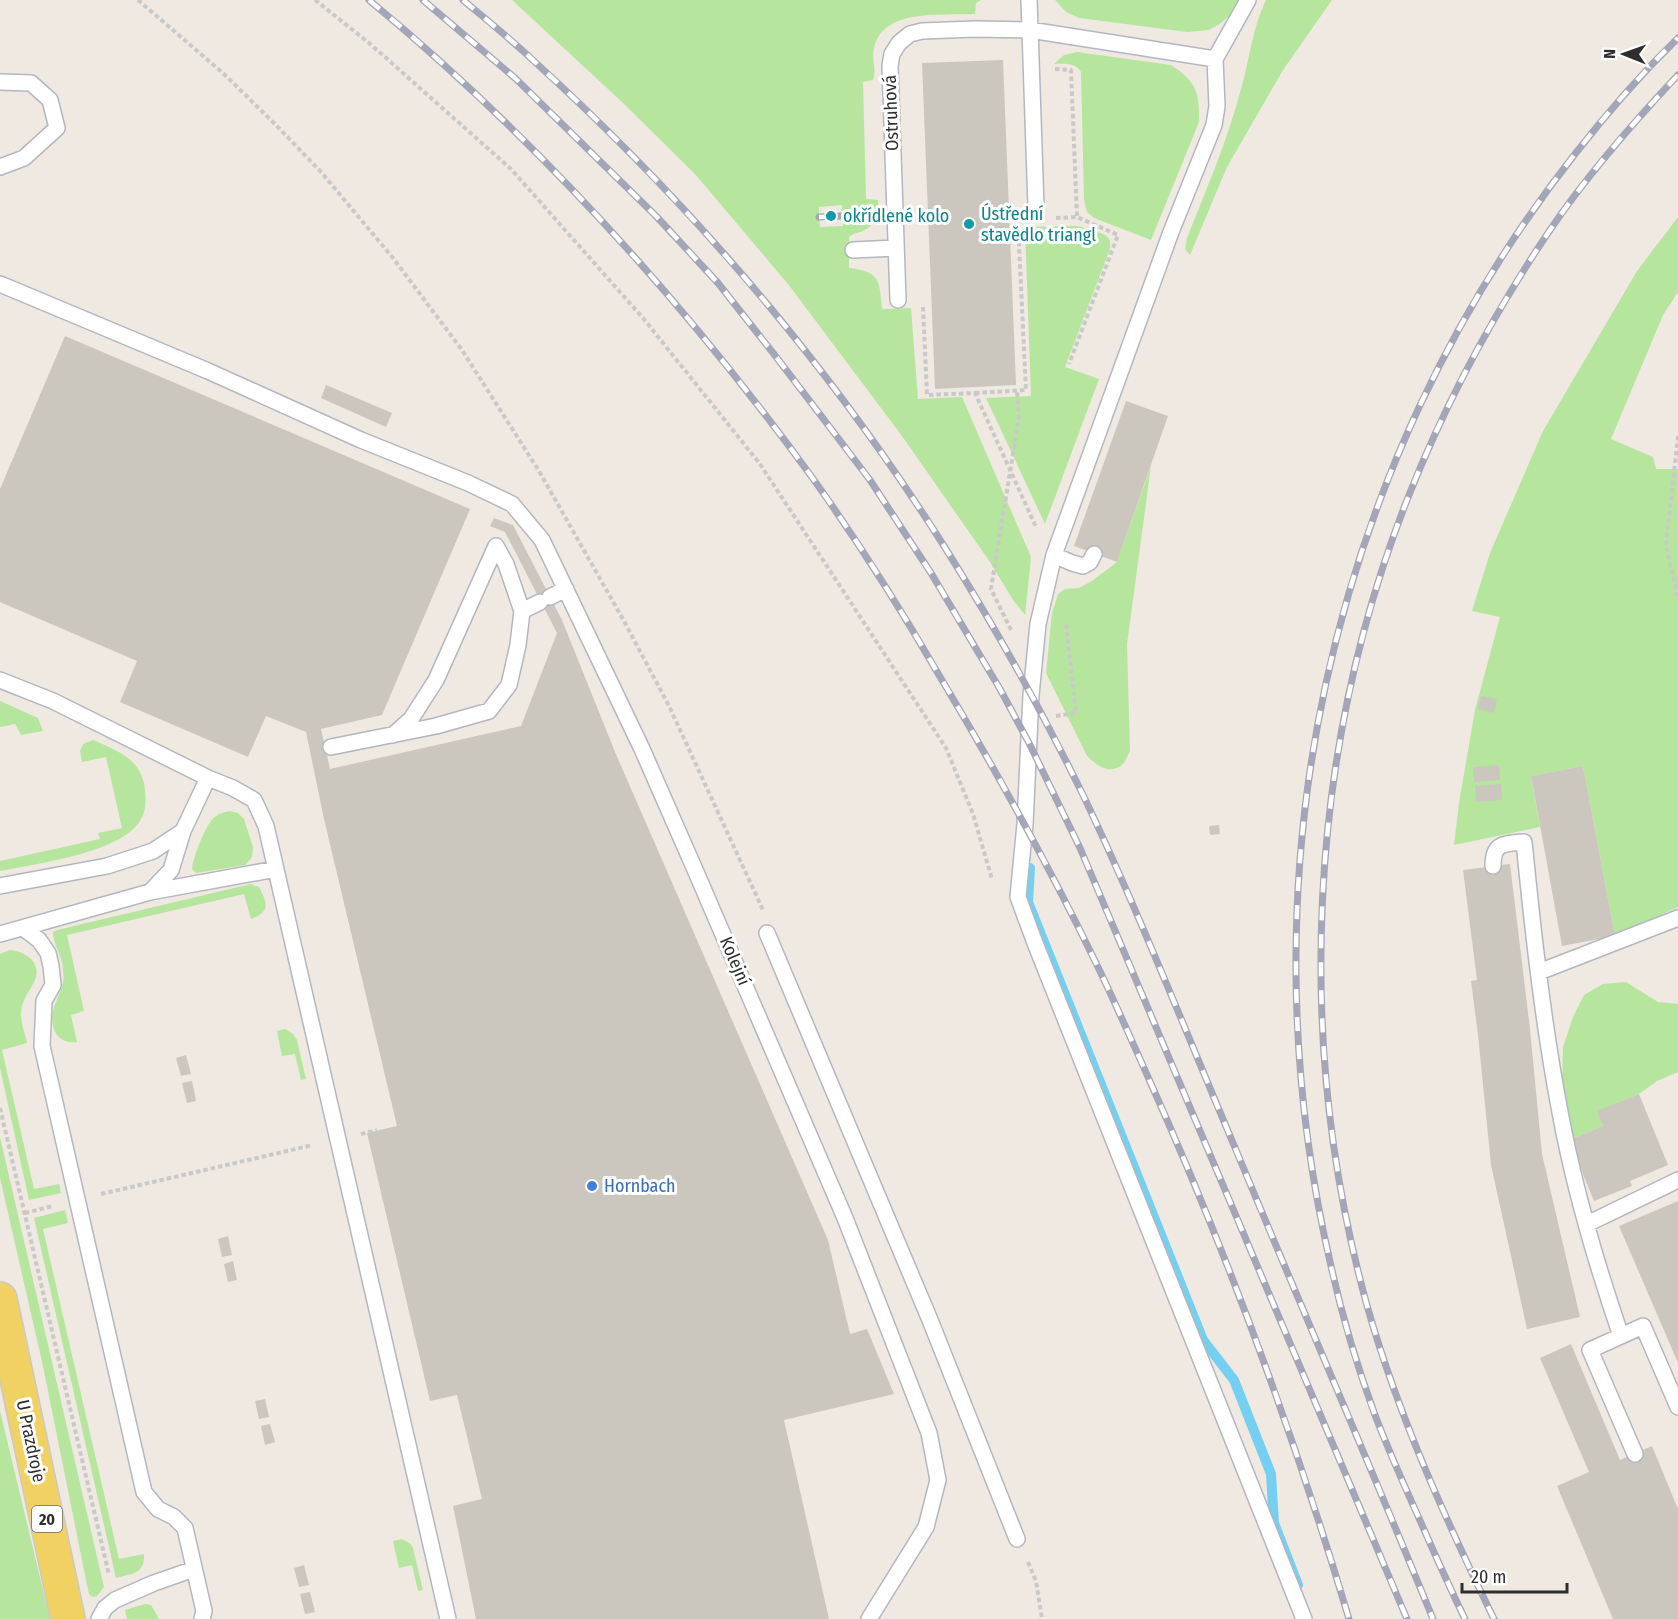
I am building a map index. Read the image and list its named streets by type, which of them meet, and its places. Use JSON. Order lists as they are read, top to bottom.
{
  "streets": {
    "main road": ["U Prazdroje", "20"],
    "lane": ["Ostruhová", "Kolejní"]
  },
  "places": ["okřídlené kolo", "Ústřední stavědlo triangl", "Hornbach"],
  "scale_bar": "20 m",
  "north": "left"
}
